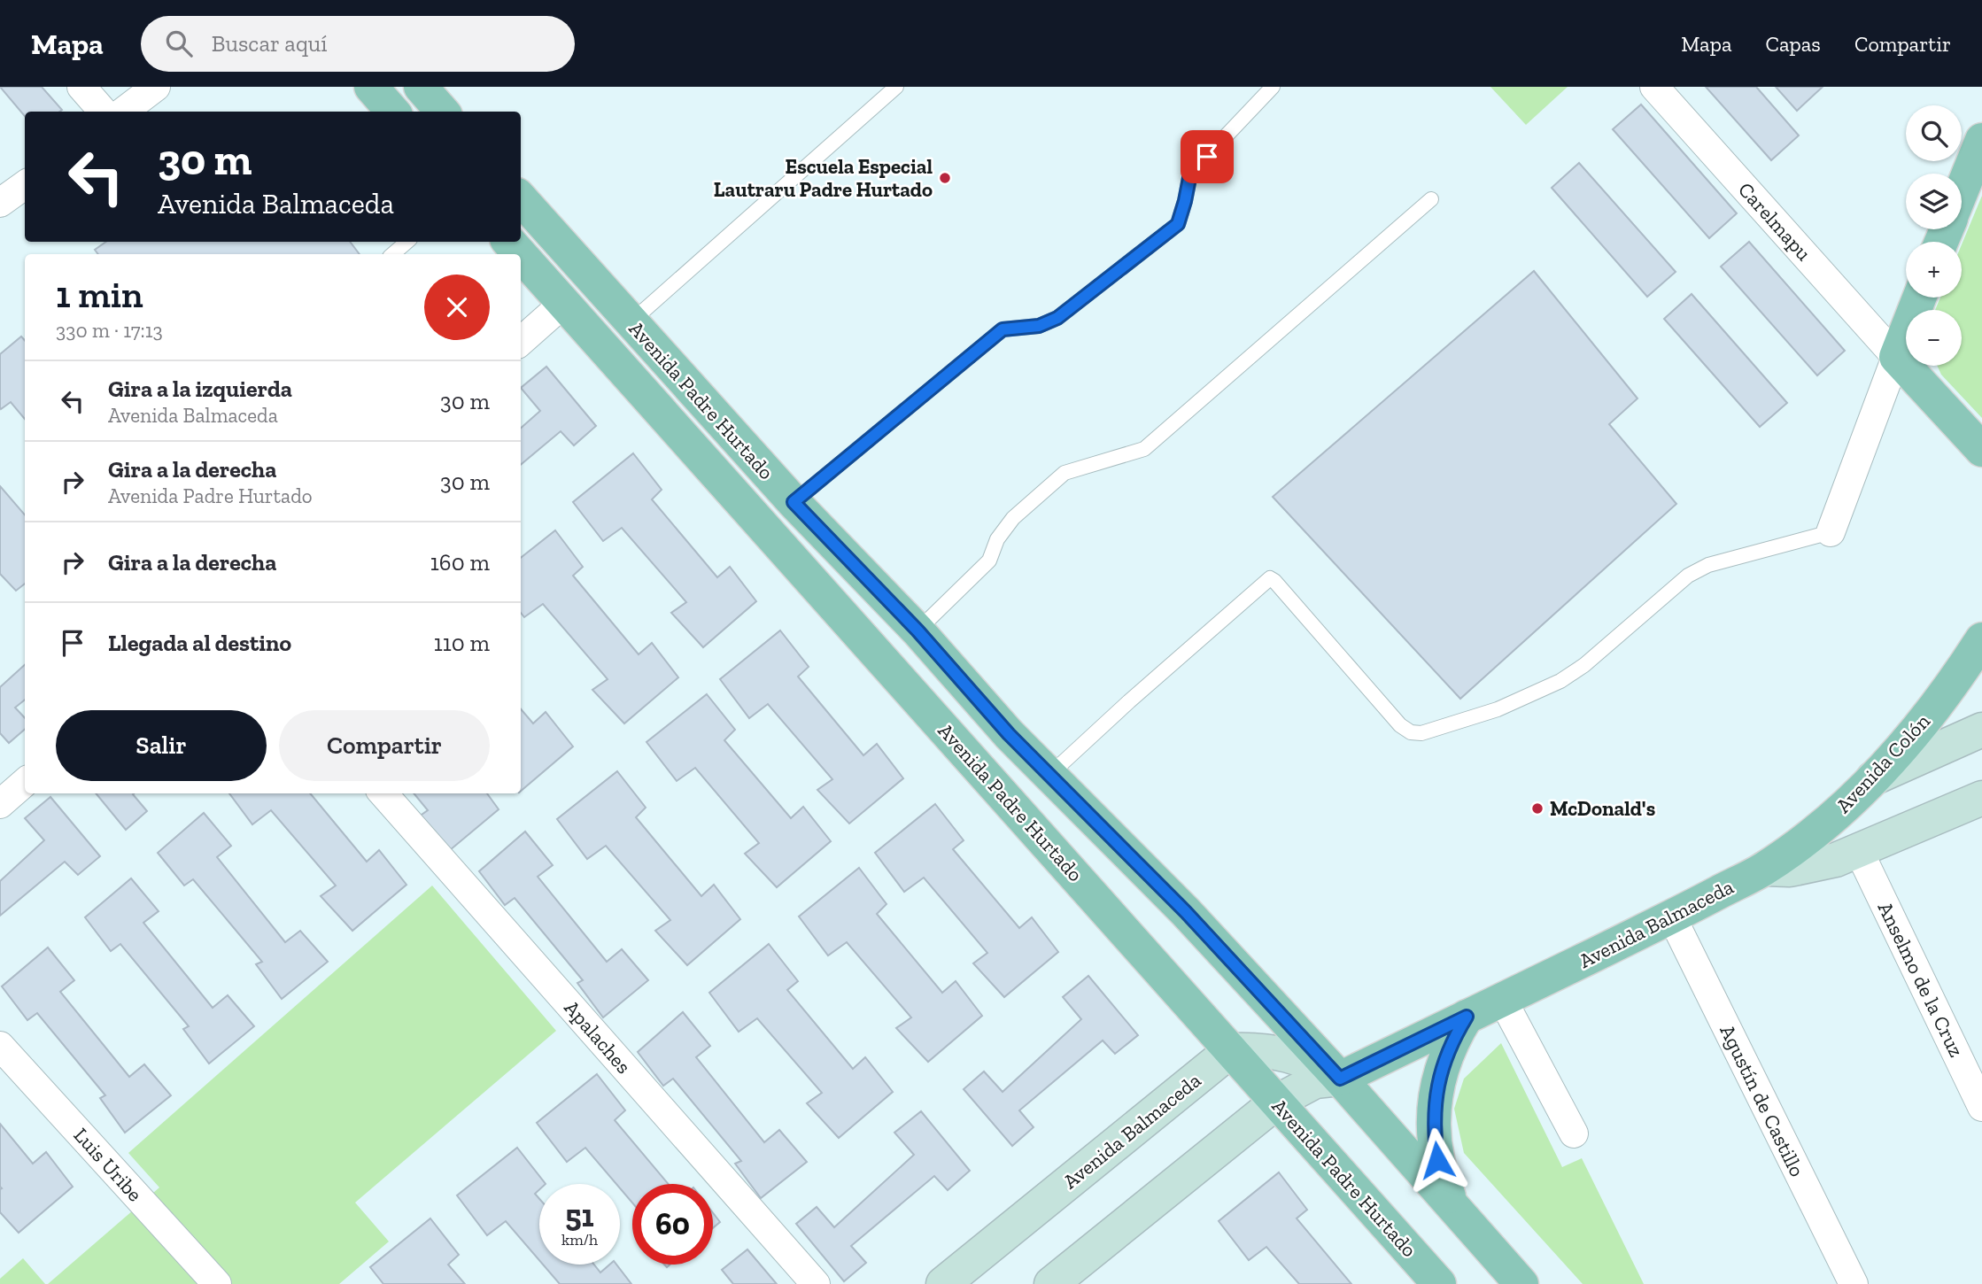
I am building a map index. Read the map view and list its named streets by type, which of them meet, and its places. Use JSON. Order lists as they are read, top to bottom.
{
  "streets": {
    "main road": ["Avenida Padre Hurtado", "Avenida Colón", "Avenida Balmaceda"],
    "street": [
      "Carelmapu",
      "Anselmo de la Cruz",
      "Apalaches",
      "Agustín de Castillo",
      "Luis Uribe"
    ]
  },
  "crossings": [
    ["Avenida Padre Hurtado", "Avenida Balmaceda"],
    ["Avenida Colón", "Avenida Balmaceda"],
    ["Avenida Balmaceda", "Anselmo de la Cruz"],
    ["Avenida Balmaceda", "Agustín de Castillo"]
  ],
  "places": ["Escuela Especial Lautraru Padre Hurtado", "McDonald's"],
  "page": {
    "header": "Mapa",
    "search": "Buscar aquí",
    "nav": ["Mapa", "Capas", "Compartir"],
    "map_buttons": ["+", "−"],
    "turn": ["30 m", "Avenida Balmaceda"],
    "heading": ["1 min", "330 m · 17:13"],
    "list": [
      {
        "name": "Gira a la izquierda",
        "note": "Avenida Balmaceda",
        "value": "30 m"
      },
      {
        "name": "Gira a la derecha",
        "note": "Avenida Padre Hurtado",
        "value": "30 m"
      },
      {
        "name": "Gira a la derecha",
        "value": "160 m"
      },
      {
        "name": "Llegada al destino",
        "value": "110 m"
      }
    ],
    "buttons": ["Salir", "Compartir"],
    "speed": "51 km/h",
    "limit": "60"
  }
}
